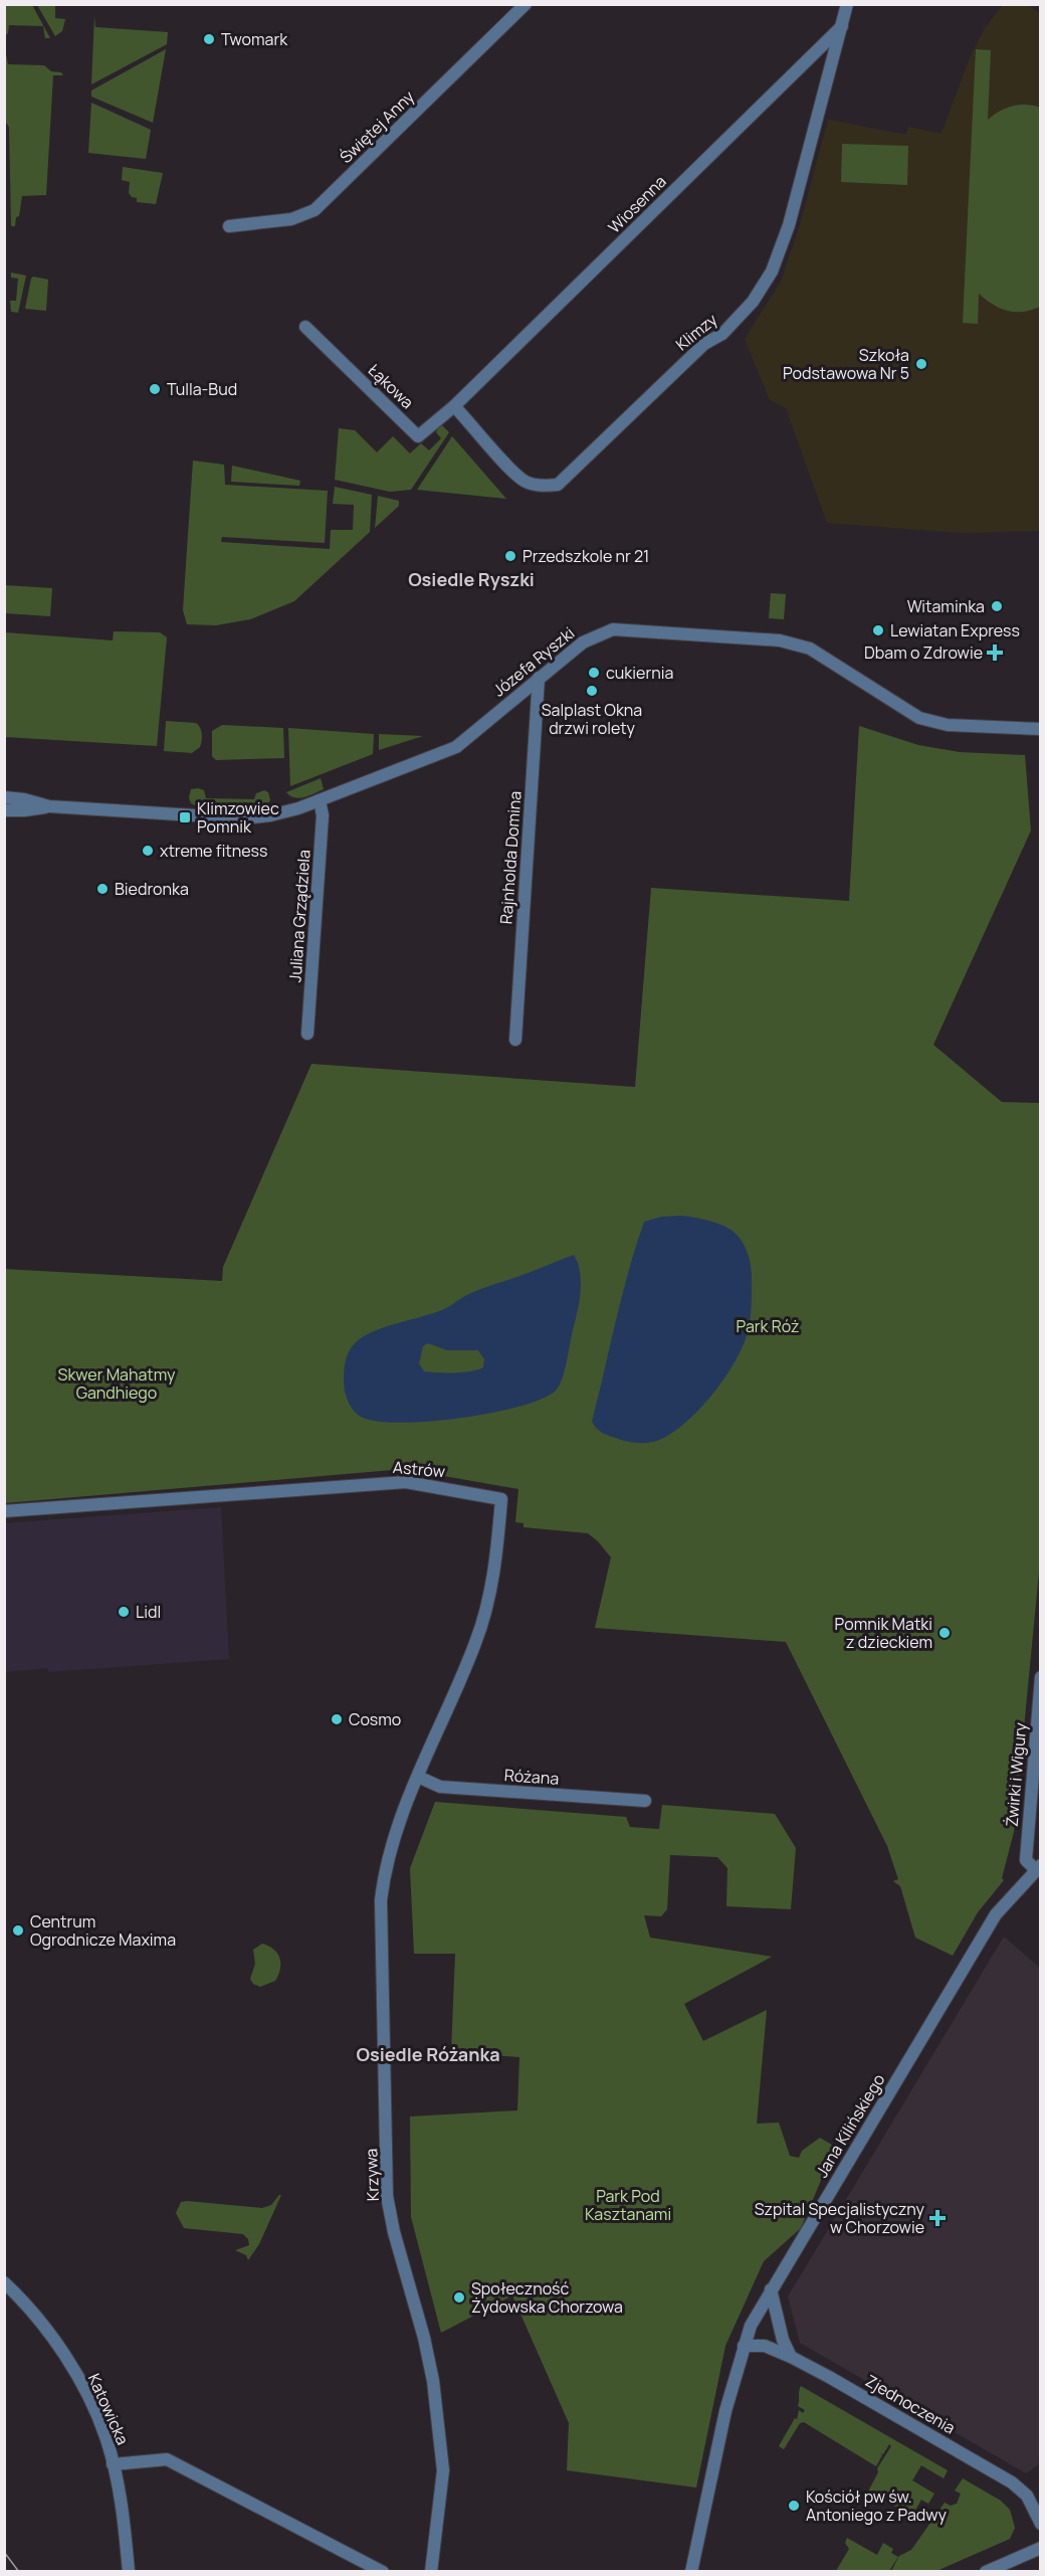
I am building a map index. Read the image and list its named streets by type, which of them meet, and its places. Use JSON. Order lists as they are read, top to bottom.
{
  "streets": {
    "street": [
      "Świętej Anny",
      "Wiosenna",
      "Klimzy",
      "Łąkowa",
      "Józefa Ryszki",
      "Rajnholda Domina",
      "Juliana Grządziela",
      "Astrów",
      "Żwirki i Wigury",
      "Różana",
      "Jana Kilińskiego",
      "Krzywa",
      "Zjednoczenia",
      "Katowicka"
    ]
  },
  "crossings": [
    ["Wiosenna", "Klimzy"],
    ["Wiosenna", "Łąkowa"],
    ["Klimzy", "Łąkowa"],
    ["Józefa Ryszki", "Rajnholda Domina"],
    ["Józefa Ryszki", "Juliana Grządziela"],
    ["Astrów", "Różana"],
    ["Astrów", "Krzywa"],
    ["Żwirki i Wigury", "Jana Kilińskiego"],
    ["Różana", "Krzywa"],
    ["Jana Kilińskiego", "Zjednoczenia"]
  ],
  "districts": ["Osiedle Ryszki", "Osiedle Różanka"],
  "parks": ["Park Róż", "Skwer Mahatmy Gandhiego", "Park Pod Kasztanami"],
  "places": {
    "other": [
      "Twomark",
      "Szkoła Podstawowa Nr 5",
      "Tulla-Bud",
      "Przedszkole nr 21",
      "Witaminka",
      "Lewiatan Express",
      "cukiernia",
      "Salplast Okna drzwi rolety",
      "xtreme fitness",
      "Biedronka",
      "Lidl",
      "Pomnik Matki z dzieckiem",
      "Cosmo",
      "Centrum Ogrodnicze Maxima",
      "Społeczność Żydowska Chorzowa",
      "Kościół pw św. Antoniego z Padwy"
    ],
    "health": ["Dbam o Zdrowie", "Szpital Specjalistyczny w Chorzowie"],
    "transit": ["Klimzowiec Pomnik"]
  }
}
